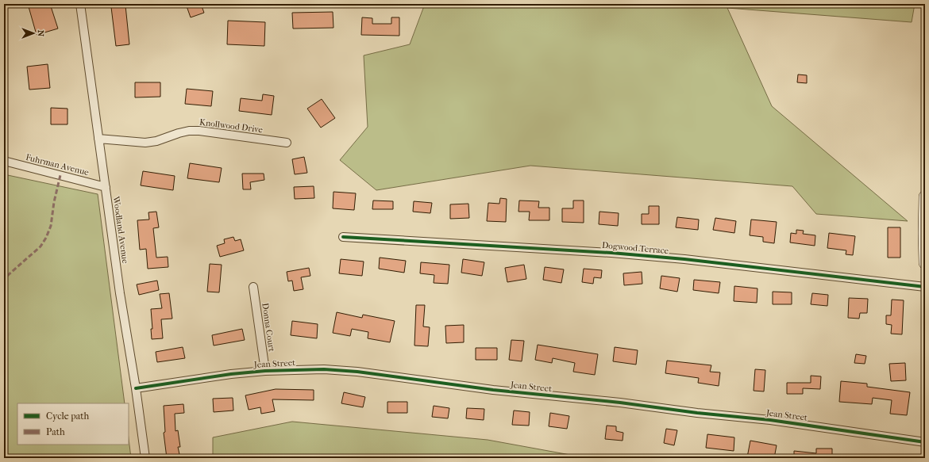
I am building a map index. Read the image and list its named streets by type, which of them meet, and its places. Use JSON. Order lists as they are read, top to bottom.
{
  "streets": {
    "street": [
      "Knollwood Drive",
      "Fuhrman Avenue",
      "Woodland Avenue",
      "Dogwood Terrace",
      "Donna Court",
      "Jean Street"
    ]
  },
  "crossings": [
    ["Knollwood Drive", "Woodland Avenue"],
    ["Fuhrman Avenue", "Woodland Avenue"],
    ["Woodland Avenue", "Jean Street"],
    ["Donna Court", "Jean Street"]
  ],
  "legend": ["Cycle path", "Path"],
  "north": "right"
}
